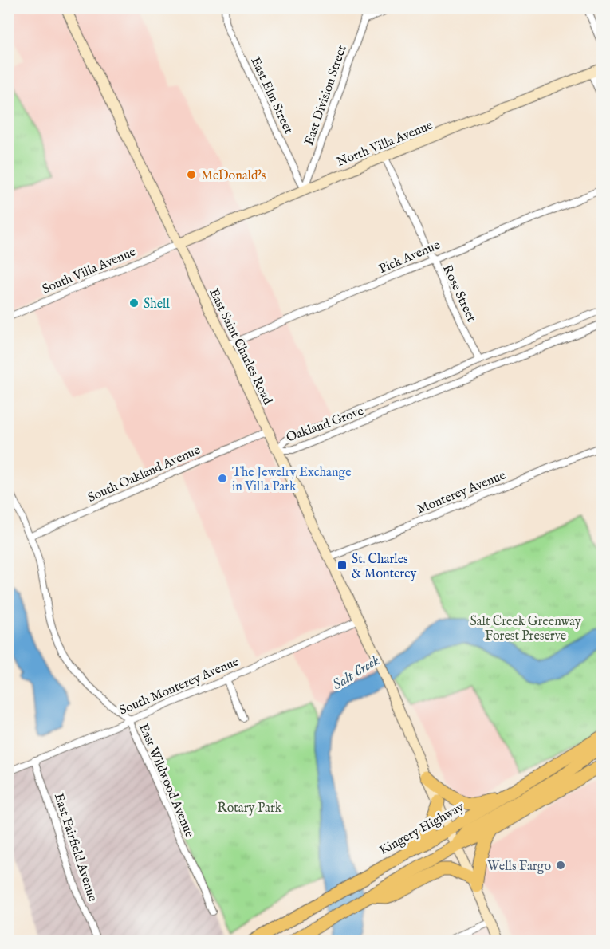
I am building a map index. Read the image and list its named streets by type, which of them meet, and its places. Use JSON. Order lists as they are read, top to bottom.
{
  "streets": {
    "highway": ["Kingery Highway"],
    "main road": ["North Villa Avenue", "East Saint Charles Road"],
    "street": [
      "East Elm Street",
      "East Division Street",
      "Pick Avenue",
      "South Villa Avenue",
      "Rose Street",
      "Oakland Grove",
      "South Oakland Avenue",
      "Monterey Avenue",
      "South Monterey Avenue",
      "East Wildwood Avenue",
      "East Fairfield Avenue"
    ]
  },
  "crossings": [
    ["East Elm Street", "East Division Street"],
    ["East Elm Street", "North Villa Avenue"],
    ["East Division Street", "North Villa Avenue"],
    ["North Villa Avenue", "South Villa Avenue"],
    ["North Villa Avenue", "Rose Street"],
    ["North Villa Avenue", "East Saint Charles Road"],
    ["Pick Avenue", "Rose Street"],
    ["Pick Avenue", "East Saint Charles Road"],
    ["South Villa Avenue", "East Saint Charles Road"],
    ["Rose Street", "Oakland Grove"],
    ["East Saint Charles Road", "Oakland Grove"],
    ["East Saint Charles Road", "South Oakland Avenue"],
    ["East Saint Charles Road", "Monterey Avenue"],
    ["East Saint Charles Road", "South Monterey Avenue"],
    ["East Saint Charles Road", "Kingery Highway"],
    ["South Oakland Avenue", "East Wildwood Avenue"],
    ["South Monterey Avenue", "East Wildwood Avenue"],
    ["South Monterey Avenue", "East Fairfield Avenue"]
  ],
  "water": ["Salt Creek"],
  "parks": ["Salt Creek Greenway Forest Preserve", "Rotary Park"],
  "places": {
    "other": [
      "McDonald's",
      "Shell",
      "The Jewelry Exchange in Villa Park",
      "Wells Fargo"
    ],
    "transit": ["St. Charles & Monterey"]
  }
}
